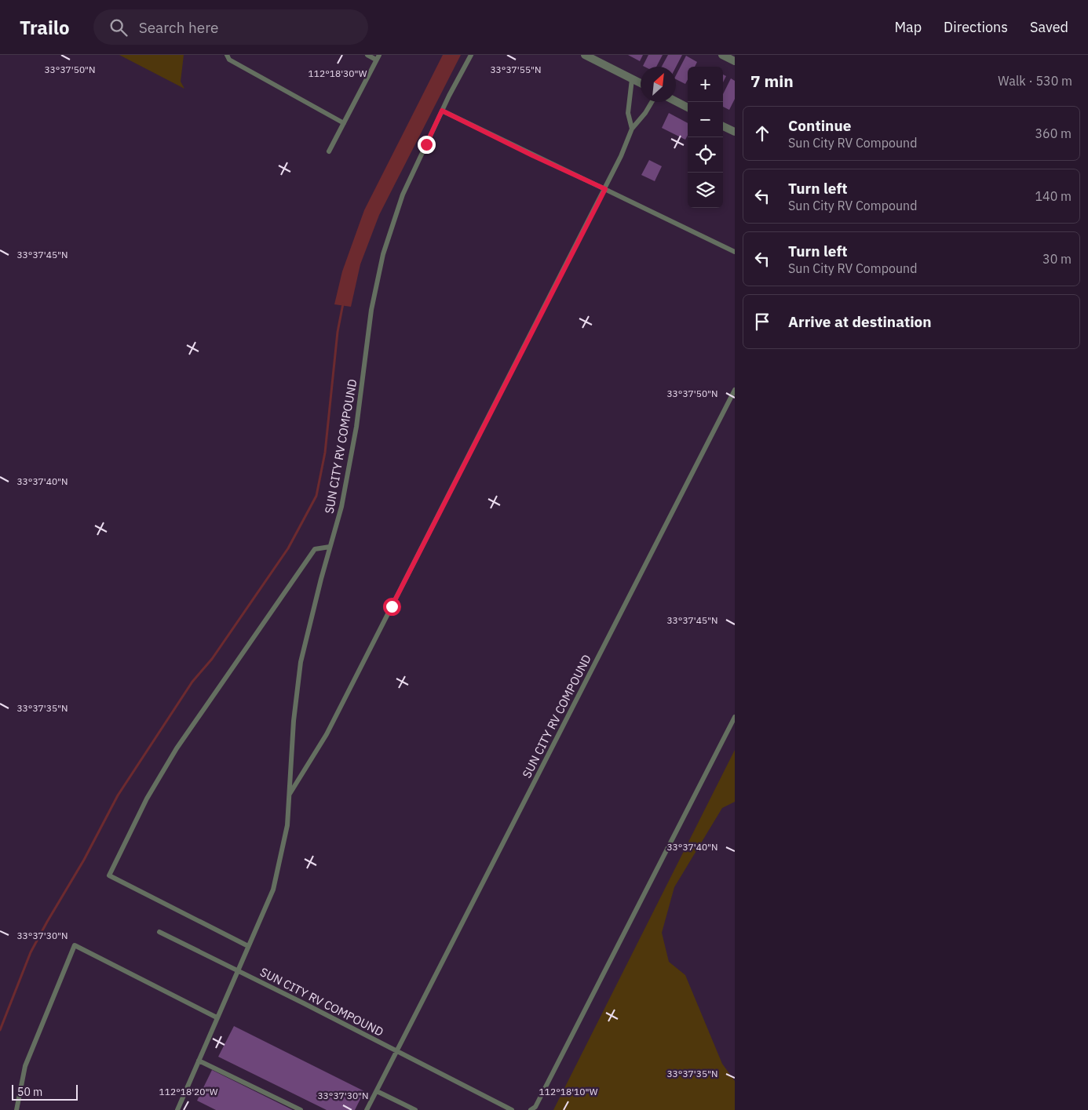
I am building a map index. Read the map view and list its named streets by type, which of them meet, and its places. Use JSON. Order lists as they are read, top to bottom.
{
  "streets": {
    "lane": ["SUN CITY RV COMPOUND"]
  },
  "scale_bar": "50 m",
  "north": "top right",
  "page": {
    "header": "Trailo",
    "search": "Search here",
    "nav": ["Map", "Directions", "Saved"],
    "heading": ["7 min", "Walk · 530 m"],
    "map_buttons": ["+", "−"],
    "list": [
      ["Continue", "Sun City RV Compound", "360 m"],
      ["Turn left", "Sun City RV Compound", "140 m"],
      ["Turn left", "Sun City RV Compound", "30 m"],
      "Arrive at destination"
    ],
    "scale": "50 m"
  },
  "coordinates": [
    "33°37'50\"N",
    "33°37'55\"N",
    "112°18'30\"W",
    "33°37'45\"N",
    "33°37'40\"N",
    "33°37'35\"N",
    "33°37'30\"N",
    "112°18'20\"W",
    "112°18'10\"W"
  ]
}
